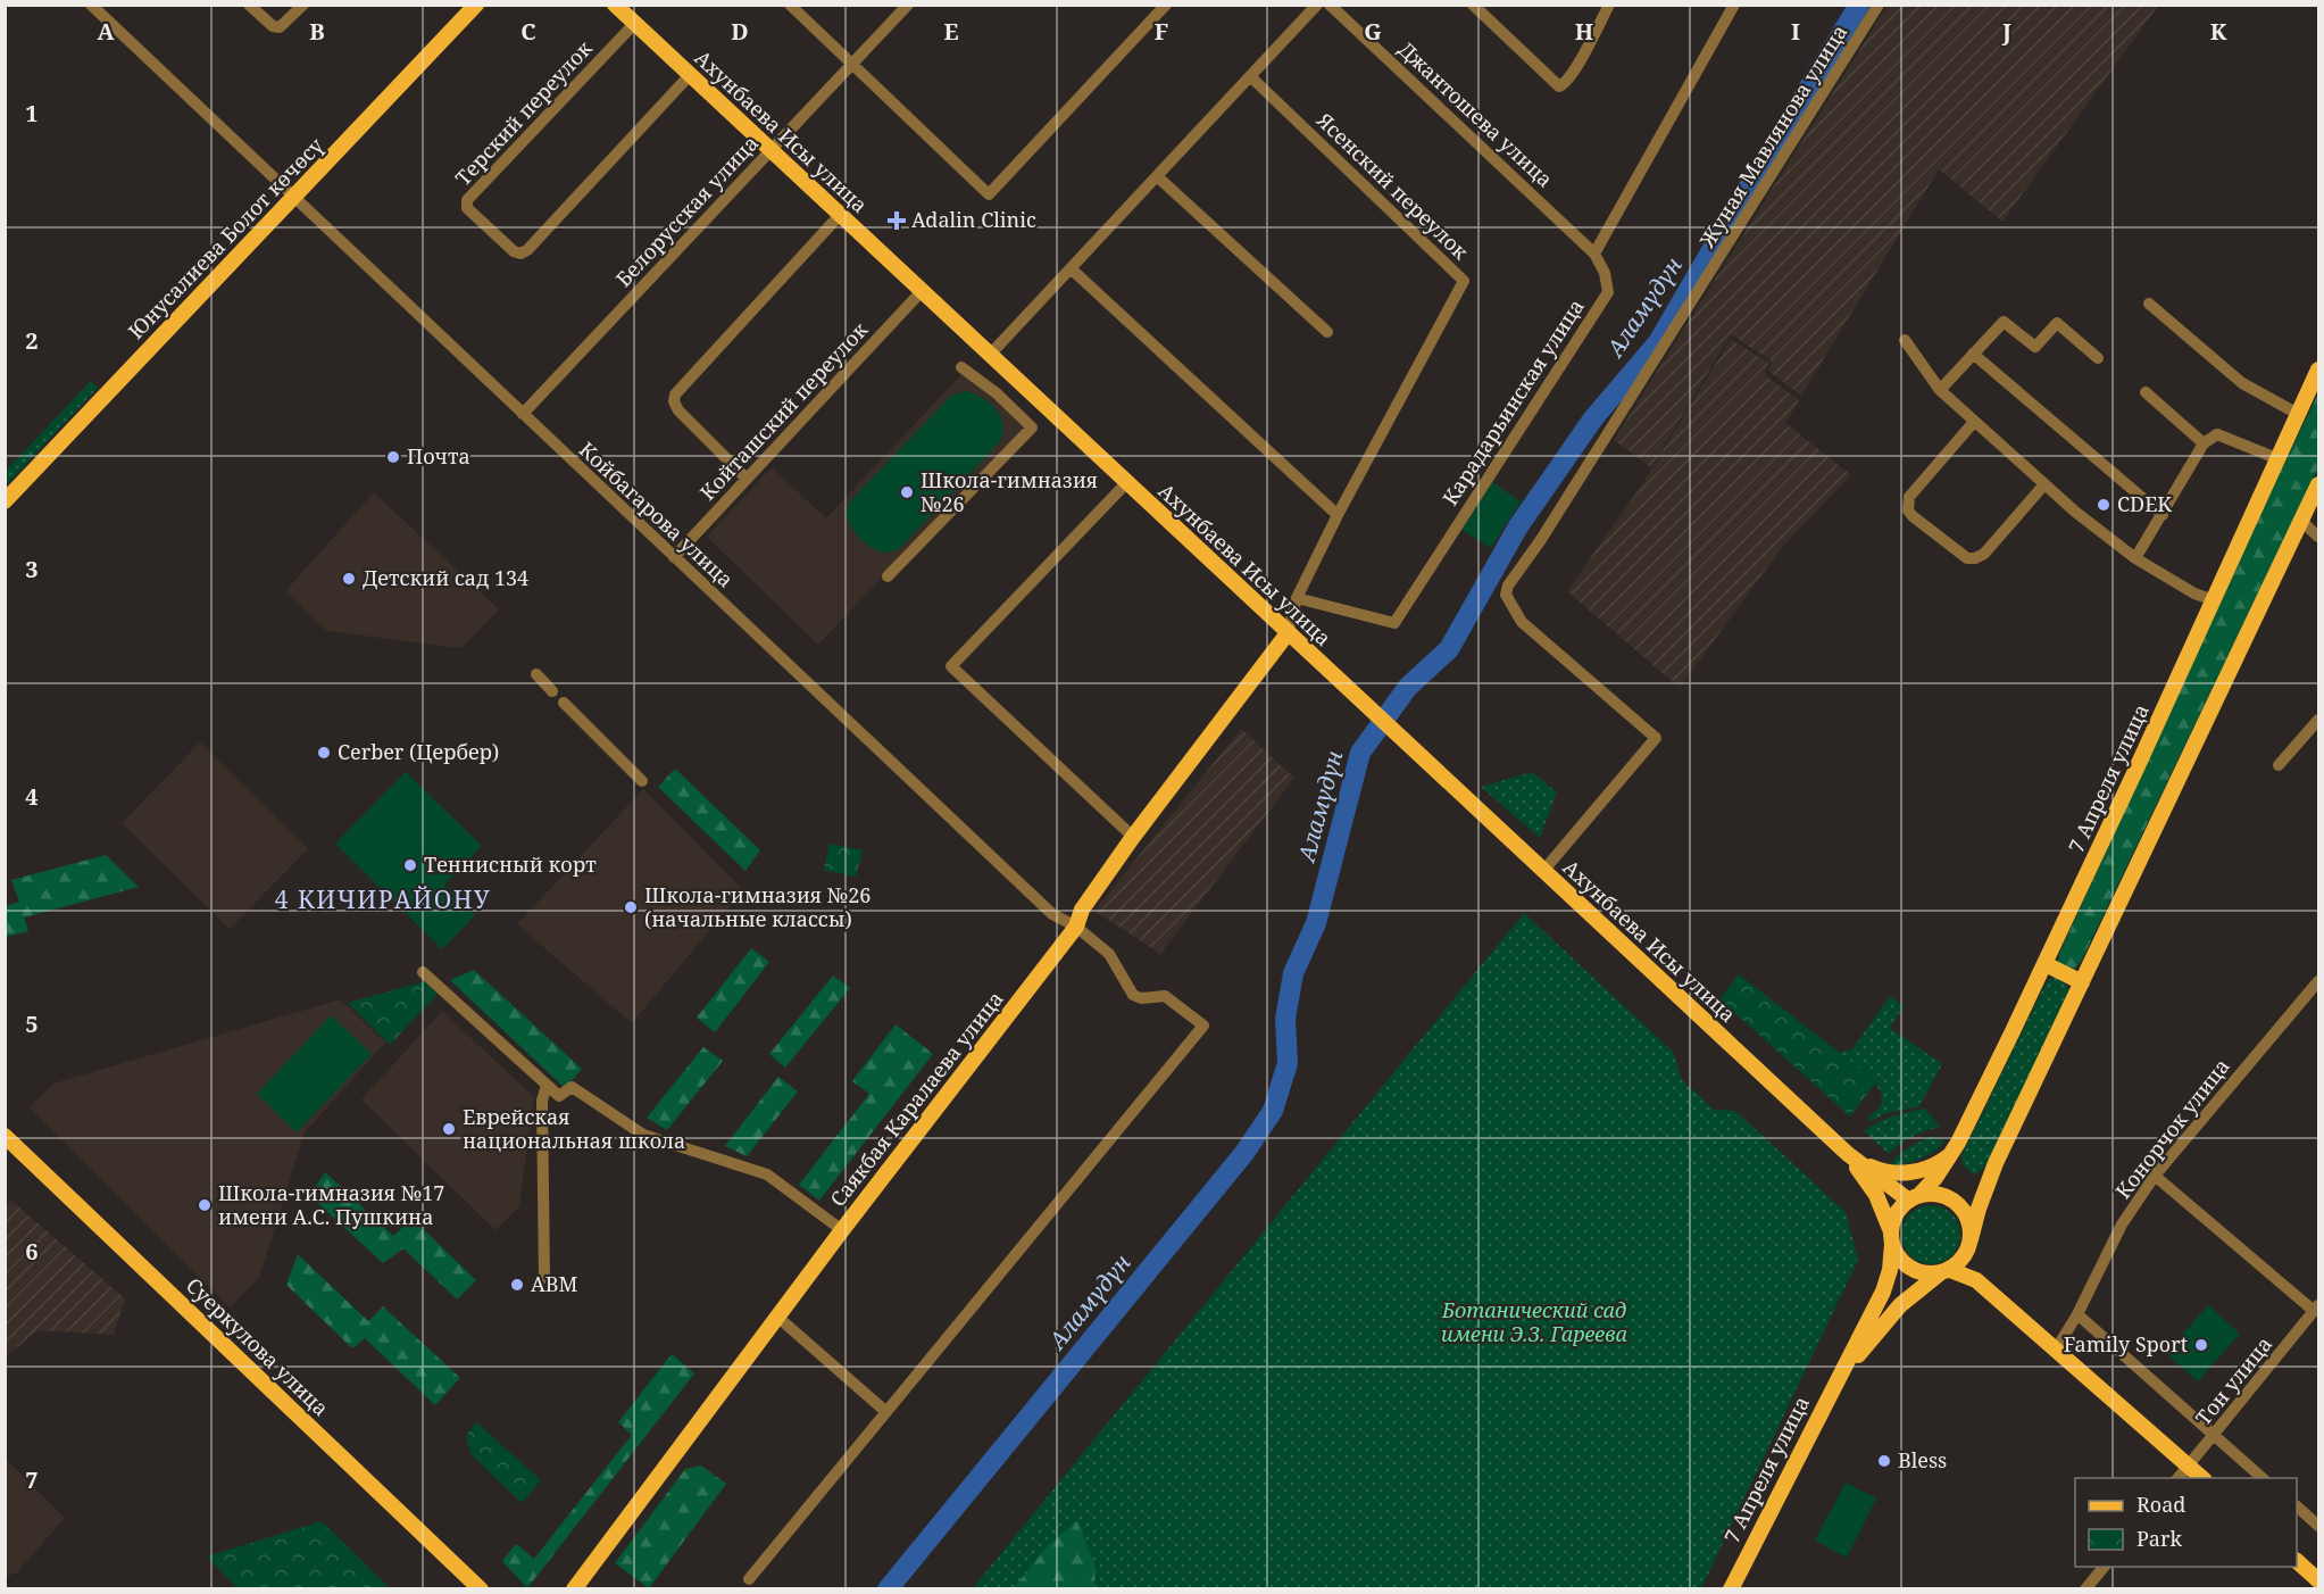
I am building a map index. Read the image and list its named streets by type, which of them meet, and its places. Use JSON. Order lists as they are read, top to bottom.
{
  "streets": {
    "main road": [
      "Ахунбаева Исы улица",
      "Юнусалиева Болот көчөсү",
      "7 Апреля улица",
      "Саякбая Каралаева улица",
      "Суеркулова улица"
    ],
    "street": [
      "Терский переулок",
      "Джантошева улица",
      "Жуная Мавлянова улица",
      "Ясенский переулок",
      "Белорусская улица",
      "Карадарьинская улица",
      "Койташский переулок",
      "Койбагарова улица",
      "Конорчок улица",
      "Тон улица"
    ]
  },
  "crossings": [
    ["Терский переулок", "Ахунбаева Исы улица"],
    ["Джантошева улица", "Карадарьинская улица"],
    ["Ахунбаева Исы улица", "Жуная Мавлянова улица"],
    ["Ахунбаева Исы улица", "Белорусская улица"],
    ["Ахунбаева Исы улица", "Койташский переулок"],
    ["Ахунбаева Исы улица", "7 Апреля улица"],
    ["Ахунбаева Исы улица", "Саякбая Каралаева улица"],
    ["Ясенский переулок", "Карадарьинская улица"],
    ["Белорусская улица", "Койбагарова улица"],
    ["Юнусалиева Болот көчөсү", "Койбагарова улица"],
    ["Койташский переулок", "Койбагарова улица"],
    ["Койбагарова улица", "Саякбая Каралаева улица"]
  ],
  "districts": ["4 КИЧИРАЙОНУ"],
  "water": ["Аламүдүн"],
  "parks": ["Ботанический сад имени Э.З. Гареева"],
  "places": {
    "health": ["Adalin Clinic"],
    "other": [
      "Почта",
      "Школа-гимназия №26",
      "CDEK",
      "Детский сад 134",
      "Cerber (Цербер)",
      "Теннисный корт",
      "Школа-гимназия №26 (начальные классы)",
      "Еврейская национальная школа",
      "Школа-гимназия №17 имени А.С. Пушкина",
      "ABM",
      "Family Sport",
      "Bless"
    ]
  },
  "legend": ["Road", "Park"],
  "grid": {
    "columns": [
      "A",
      "B",
      "C",
      "D",
      "E",
      "F",
      "G",
      "H",
      "I",
      "J",
      "K"
    ],
    "rows": [
      "1",
      "2",
      "3",
      "4",
      "5",
      "6",
      "7"
    ]
  }
}
